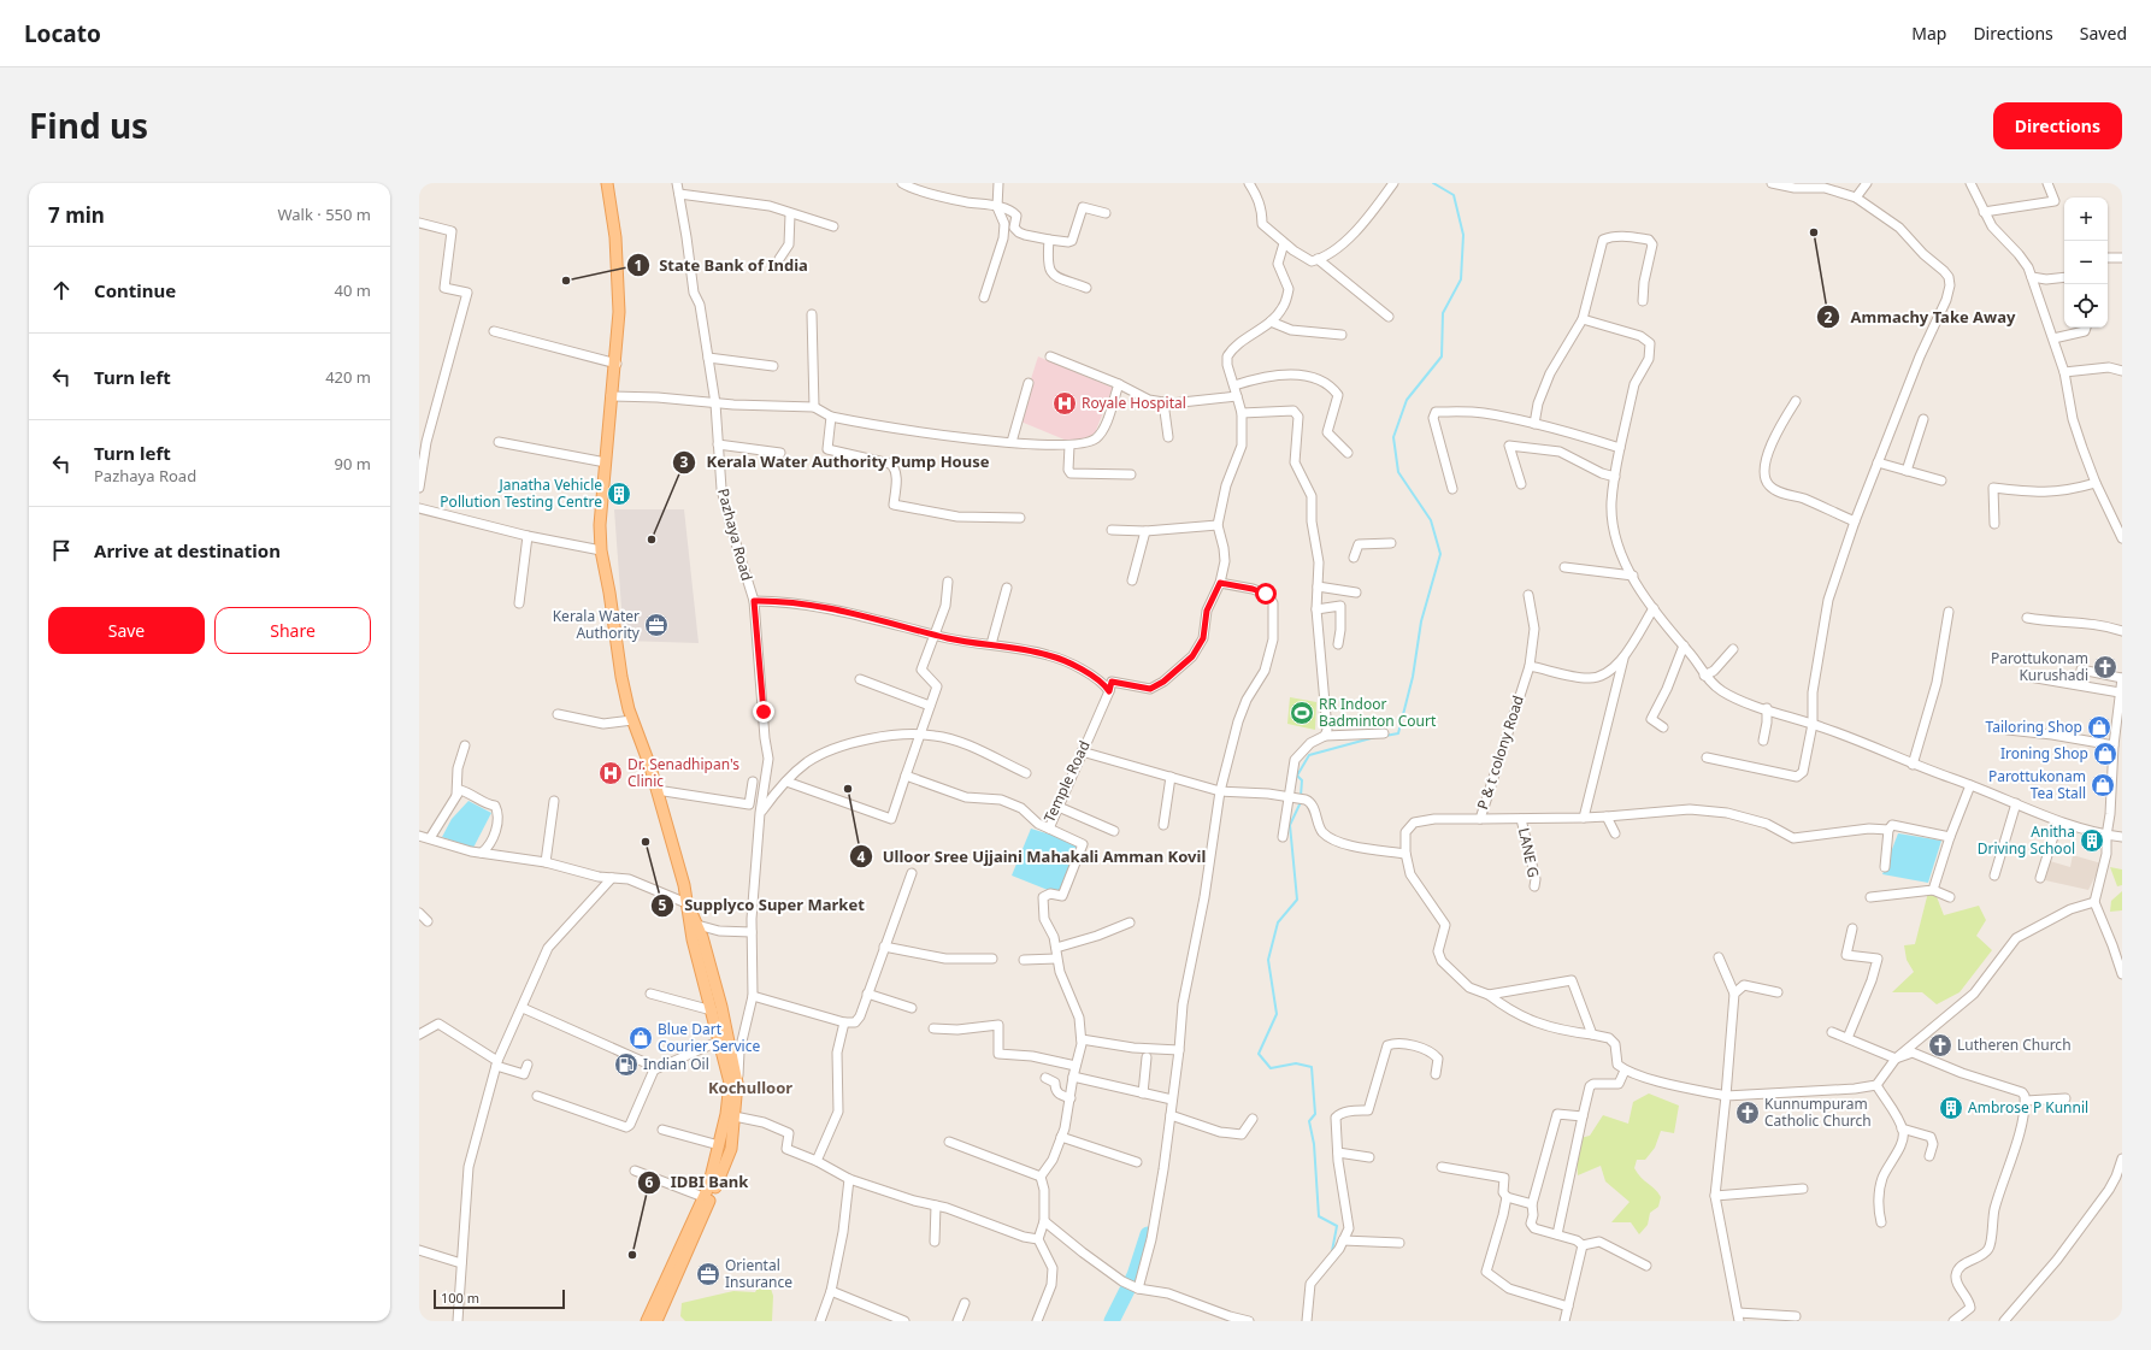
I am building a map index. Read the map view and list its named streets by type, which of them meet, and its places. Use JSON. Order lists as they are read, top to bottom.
{
  "streets": {
    "street": [
      "Pazhaya Road",
      "P & t colony Road",
      "Temple Road",
      "LANE G"
    ]
  },
  "districts": ["Kochulloor"],
  "places": {
    "other": [
      "Ammachy Take Away",
      "State Bank of India",
      "Kerala Water Authority Pump House",
      "Ulloor Sree Ujjaini Mahakali Amman Kovil",
      "Supplyco Super Market",
      "IDBI Bank"
    ],
    "hospital": ["Royale Hospital", "Dr. Senadhipan's Clinic"],
    "building": ["Janatha Vehicle Pollution Testing Centre", "Anitha Driving School", "Ambrose P Kunnil"],
    "office": ["Kerala Water Authority", "Oriental Insurance"],
    "church": ["Parottukonam Kurushadi", "Lutheren Church", "Kunnumpuram Catholic Church"],
    "sports": ["RR Indoor Badminton Court"],
    "shop": [
      "Tailoring Shop",
      "Ironing Shop",
      "Parottukonam Tea Stall",
      "Blue Dart Courier Service"
    ],
    "fuel station": ["Indian Oil"]
  },
  "scale_bar": "100 m",
  "page": {
    "header": "Locato",
    "nav": ["Map", "Directions", "Saved"],
    "title": "Find us",
    "buttons": [
      "Directions",
      ["Save", "Share"]
    ],
    "heading": ["7 min", "Walk · 550 m"],
    "map_buttons": ["+", "−"],
    "list": [
      ["Continue", "40 m"],
      ["Turn left", "420 m"],
      ["Turn left", "Pazhaya Road", "90 m"],
      "Arrive at destination"
    ],
    "scale": "100 m"
  }
}
